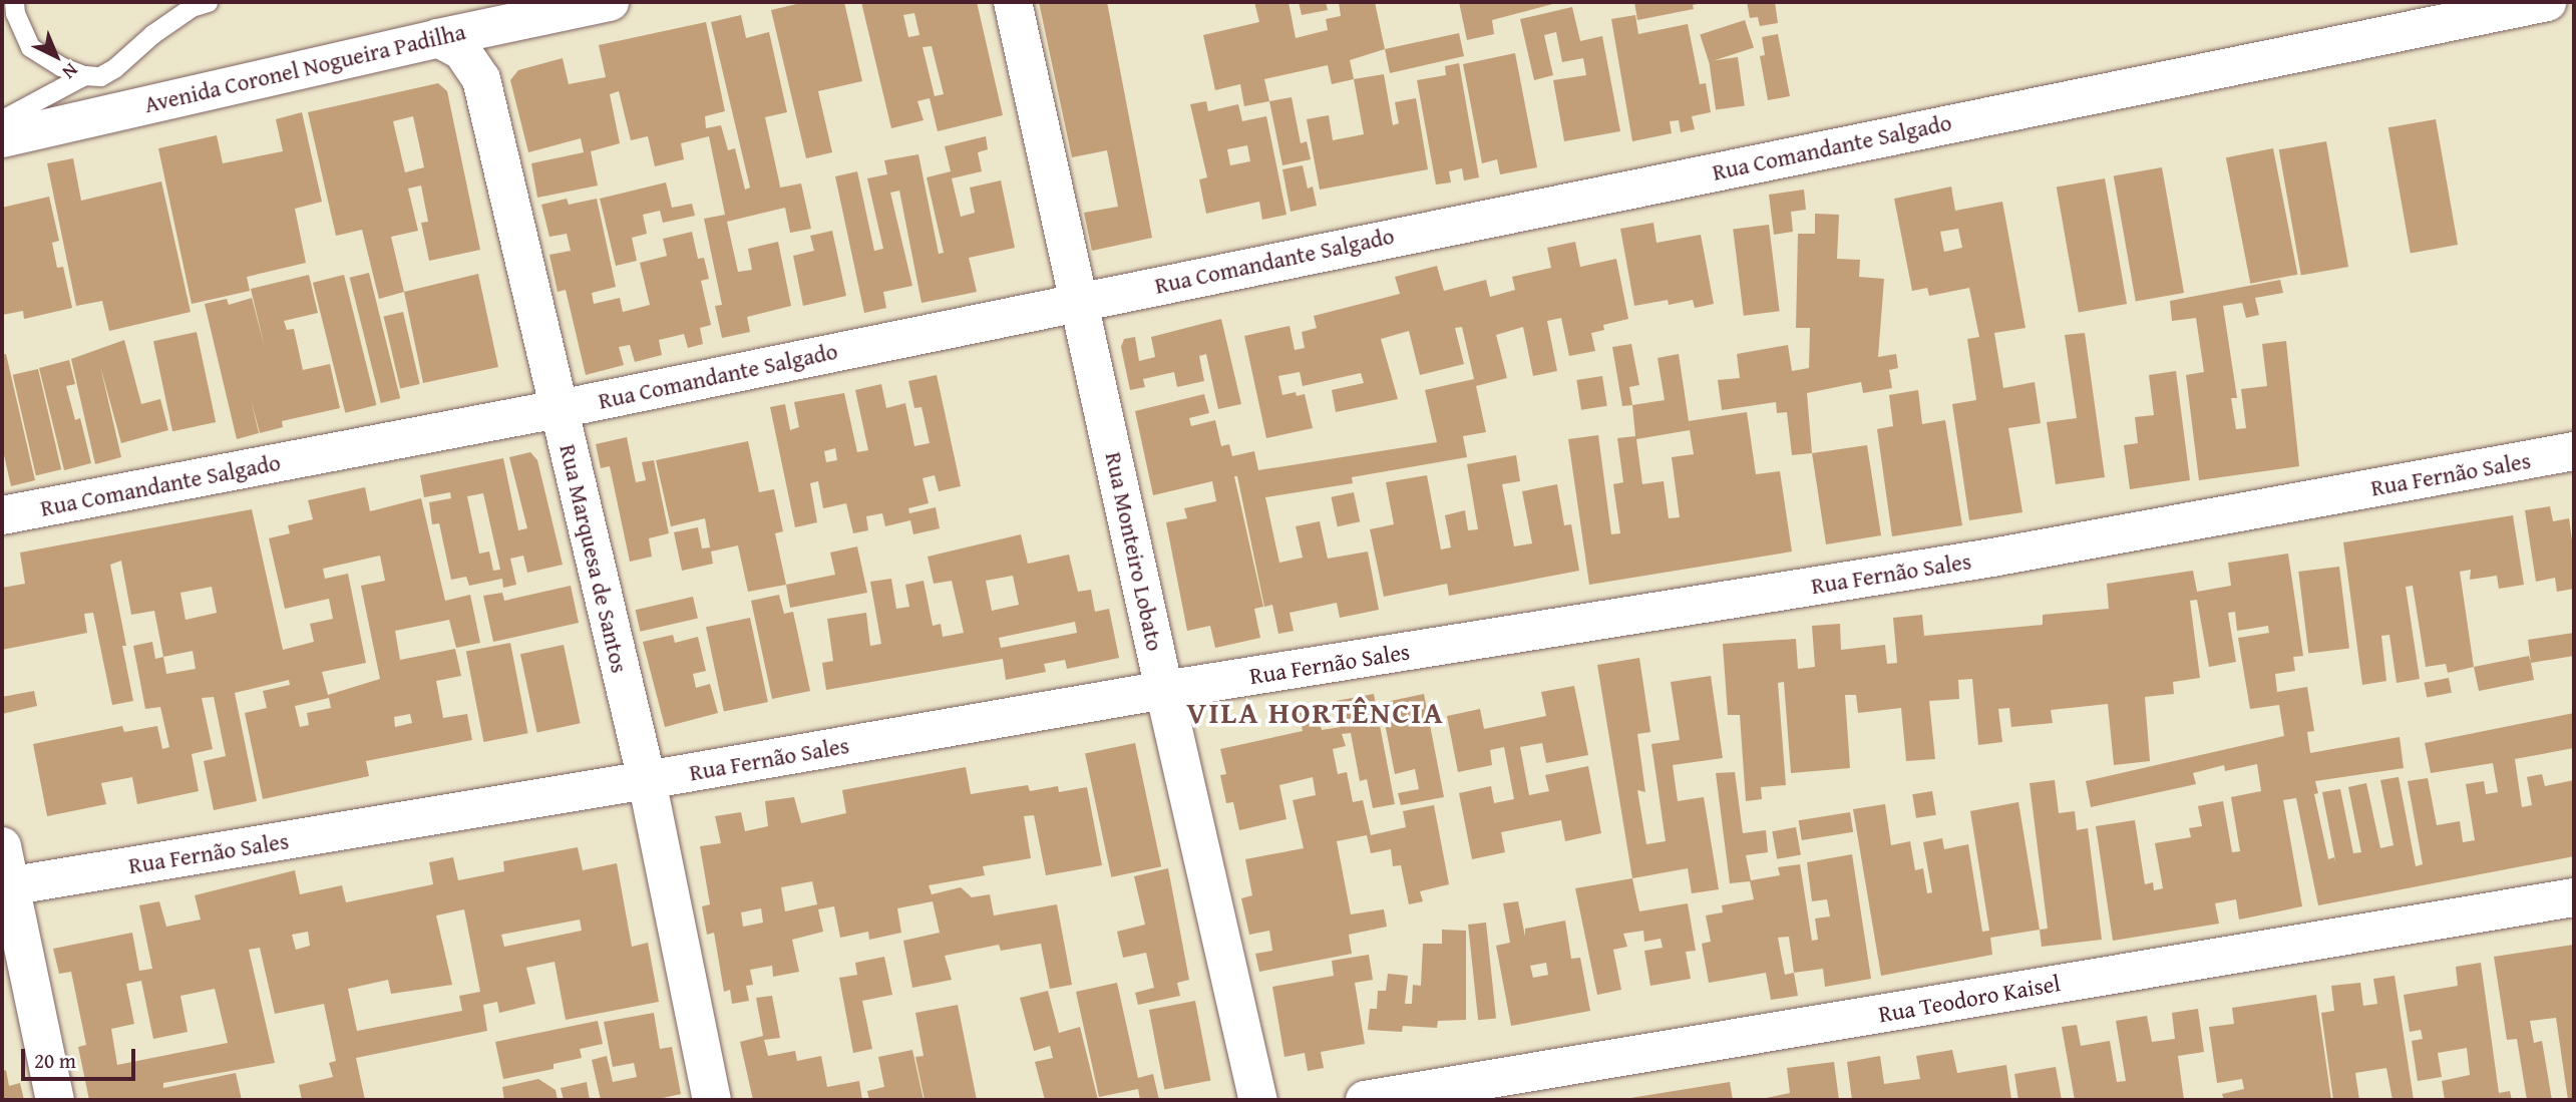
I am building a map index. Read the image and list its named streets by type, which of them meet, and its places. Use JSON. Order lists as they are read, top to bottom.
{
  "streets": {
    "street": [
      "Avenida Coronel Nogueira Padilha",
      "Rua Comandante Salgado",
      "Rua Fernão Sales",
      "Rua Monteiro Lobato",
      "Rua Marquesa de Santos",
      "Rua Teodoro Kaisel"
    ]
  },
  "crossings": [
    ["Avenida Coronel Nogueira Padilha", "Rua Marquesa de Santos"],
    ["Rua Comandante Salgado", "Rua Monteiro Lobato"],
    ["Rua Comandante Salgado", "Rua Marquesa de Santos"],
    ["Rua Fernão Sales", "Rua Monteiro Lobato"],
    ["Rua Fernão Sales", "Rua Marquesa de Santos"]
  ],
  "districts": ["VILA HORTÊNCIA"],
  "scale_bar": "20 m",
  "north": "bottom right"
}
